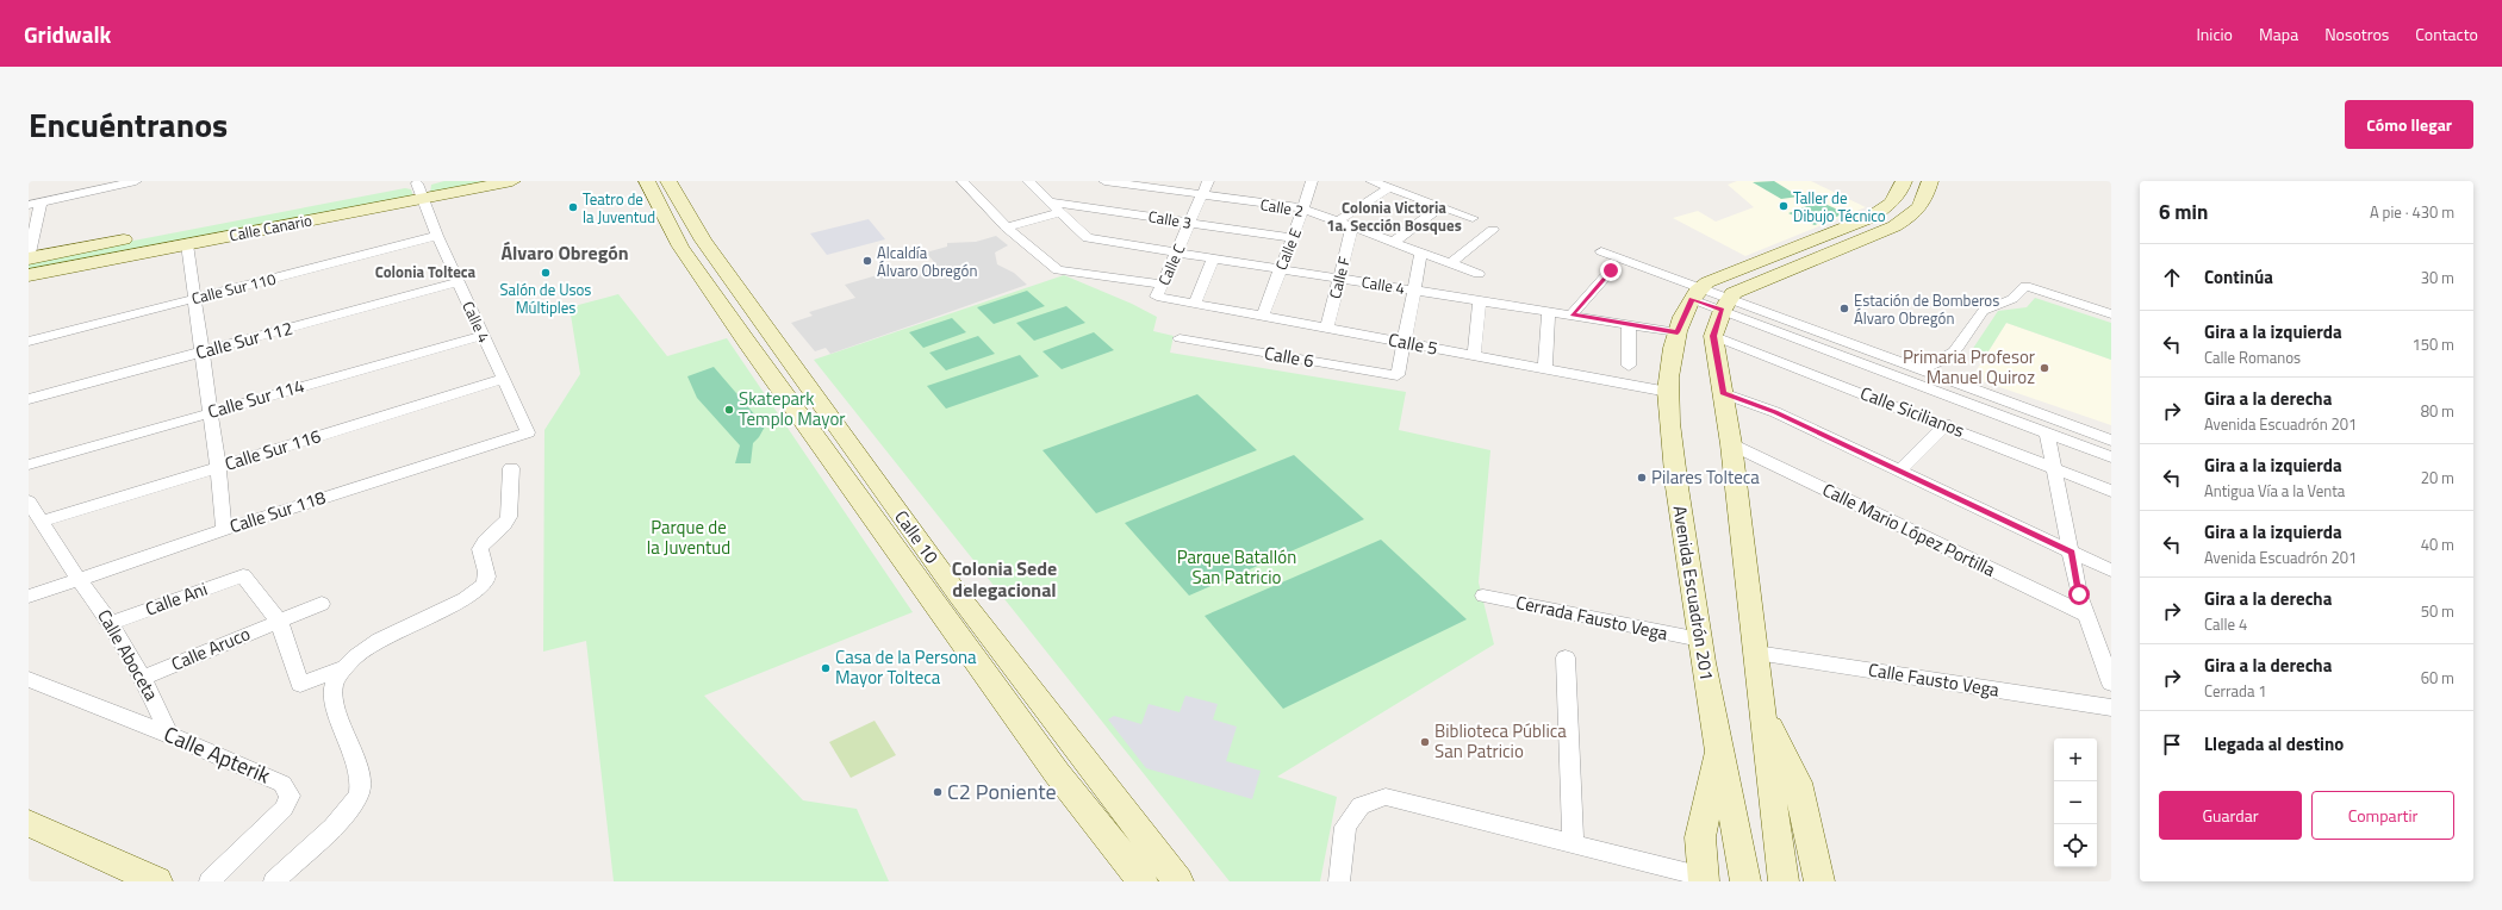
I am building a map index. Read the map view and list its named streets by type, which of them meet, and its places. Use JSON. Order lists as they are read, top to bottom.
{
  "streets": {
    "street": [
      "Calle 2",
      "Calle 3",
      "Calle Canario",
      "Calle E",
      "Calle C",
      "Calle F",
      "Calle 4",
      "Calle Sur 110",
      "Calle Sur 112",
      "Calle 5",
      "Calle 6",
      "Calle Sur 114",
      "Calle Sicilianos",
      "Calle Sur 116",
      "Calle Sur 118",
      "Calle Mario López Portilla",
      "Calle 10",
      "Avenida Escuadrón 201",
      "Calle Ani",
      "Cerrada Fausto Vega",
      "Calle Aruco",
      "Calle Aboceta",
      "Calle Fausto Vega",
      "Calle Apterik"
    ]
  },
  "crossings": [
    ["Calle 2", "Calle E"],
    ["Calle 2", "Calle C"],
    ["Calle 2", "Calle F"],
    ["Calle 3", "Calle E"],
    ["Calle 3", "Calle C"],
    ["Calle Canario", "Calle 4"],
    ["Calle E", "Calle 4"],
    ["Calle E", "Calle 5"],
    ["Calle C", "Calle 4"],
    ["Calle C", "Calle 5"],
    ["Calle F", "Calle 4"],
    ["Calle F", "Calle 5"],
    ["Calle 4", "Calle Sur 110"],
    ["Calle 4", "Calle Sur 112"],
    ["Calle 4", "Calle Sur 114"],
    ["Calle 4", "Calle Sur 116"],
    ["Calle 4", "Calle Sur 118"],
    ["Calle 4", "Avenida Escuadrón 201"],
    ["Calle 5", "Calle 6"],
    ["Calle 5", "Avenida Escuadrón 201"],
    ["Calle Sur 116", "Calle Aboceta"],
    ["Calle Sur 118", "Calle Aboceta"],
    ["Avenida Escuadrón 201", "Cerrada Fausto Vega"],
    ["Calle Ani", "Calle Aruco"],
    ["Calle Ani", "Calle Aboceta"],
    ["Calle Aruco", "Calle Aboceta"],
    ["Calle Aboceta", "Calle Apterik"]
  ],
  "districts": [
    "Colonia Victoria 1a. Sección Bosques",
    "Álvaro Obregón",
    "Colonia Tolteca",
    "Colonia Sede delegacional"
  ],
  "parks": ["Parque de la Juventud", "Parque Batallón San Patricio"],
  "places": [
    "Taller de Dibujo Técnico",
    "Teatro de la Juventud",
    "Alcaldía Álvaro Obregón",
    "Salón de Usos Múltiples",
    "Estación de Bomberos Álvaro Obregón",
    "Primaria Profesor Manuel Quiroz",
    "Skatepark Templo Mayor",
    "Pilares Tolteca",
    "Casa de la Persona Mayor Tolteca",
    "Biblioteca Pública San Patricio",
    "C2 Poniente"
  ],
  "page": {
    "header": "Gridwalk",
    "nav": [
      "Inicio",
      "Mapa",
      "Nosotros",
      "Contacto"
    ],
    "title": "Encuéntranos",
    "buttons": [
      "Cómo llegar",
      ["Guardar", "Compartir"]
    ],
    "heading": ["6 min", "A pie · 430 m"],
    "list": [
      ["Continúa", "30 m"],
      ["Gira a la izquierda", "Calle Romanos", "150 m"],
      ["Gira a la derecha", "Avenida Escuadrón 201", "80 m"],
      ["Gira a la izquierda", "Antigua Vía a la Venta", "20 m"],
      ["Gira a la izquierda", "Avenida Escuadrón 201", "40 m"],
      ["Gira a la derecha", "Calle 4", "50 m"],
      ["Gira a la derecha", "Cerrada 1", "60 m"],
      "Llegada al destino"
    ],
    "map_buttons": ["+", "−"]
  }
}
